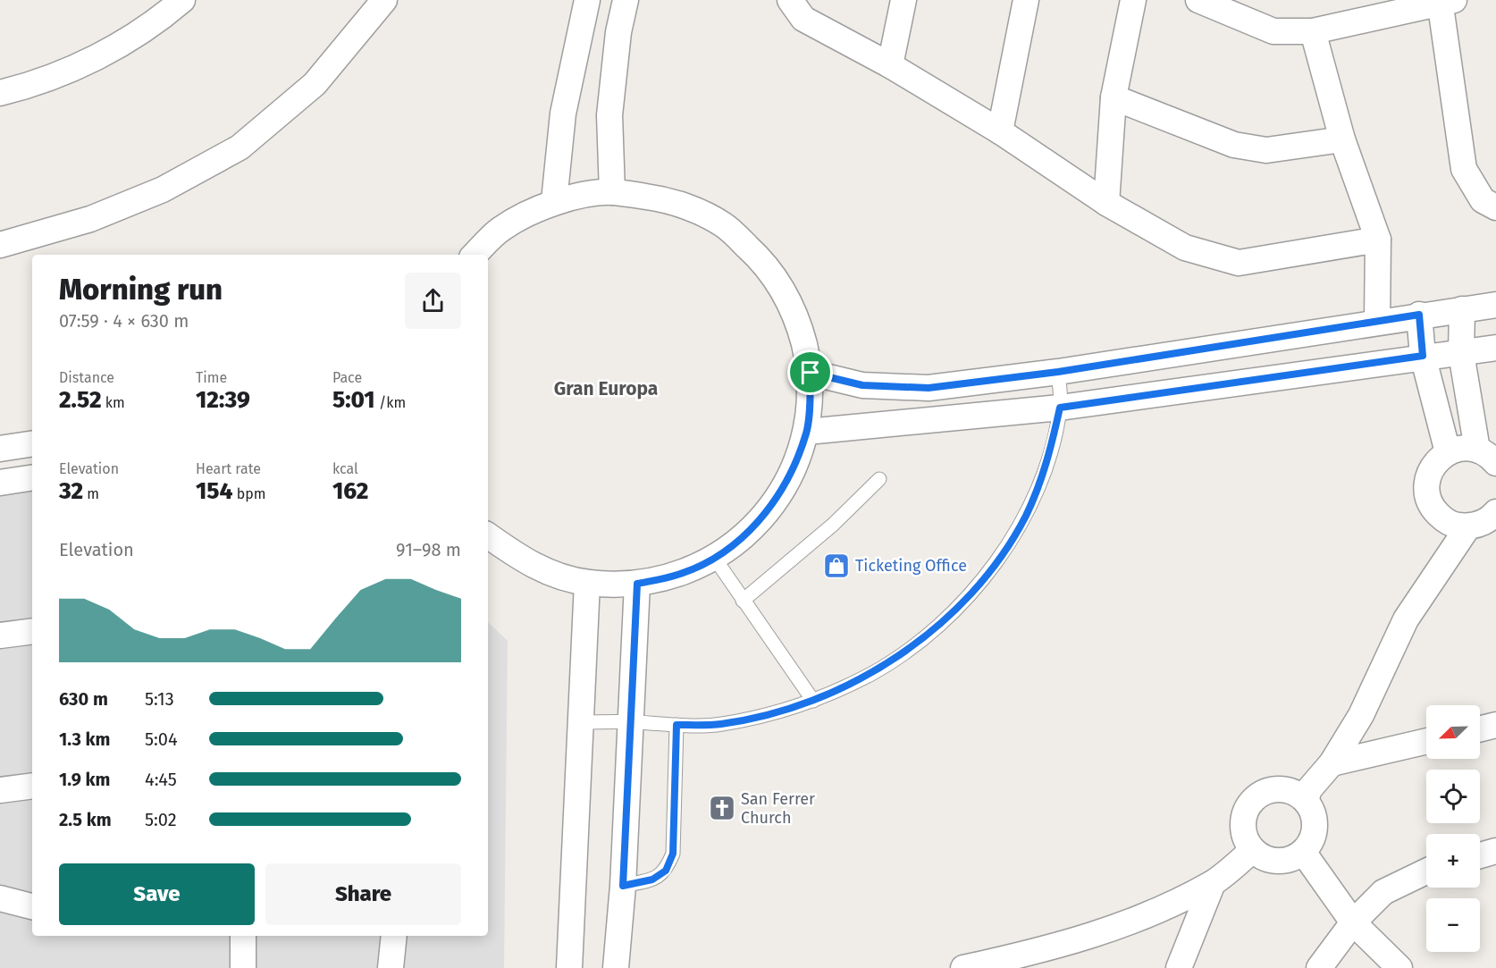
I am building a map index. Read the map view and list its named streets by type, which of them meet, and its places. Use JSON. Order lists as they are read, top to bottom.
{
  "districts": ["Gran Europa"],
  "places": {
    "shop": ["Ticketing Office"],
    "church": ["San Ferrer Church"]
  },
  "north": "bottom left",
  "page": {
    "heading": ["Morning run", "07:59 · 4 × 630 m"],
    "stats": [
      ["Distance", "2.52 km"],
      ["Time", "12:39"],
      ["Pace", "5:01 /km"],
      ["Elevation", "32 m"],
      ["Heart rate", "154 bpm"],
      ["kcal", "162"]
    ],
    "chart": ["Elevation", "91–98 m"],
    "list": [
      {
        "name": "630 m",
        "note": "5:13"
      },
      {
        "name": "1.3 km",
        "note": "5:04"
      },
      {
        "name": "1.9 km",
        "note": "4:45"
      },
      {
        "name": "2.5 km",
        "note": "5:02"
      }
    ],
    "map_buttons": ["+", "−"],
    "buttons": ["Save", "Share"]
  }
}
